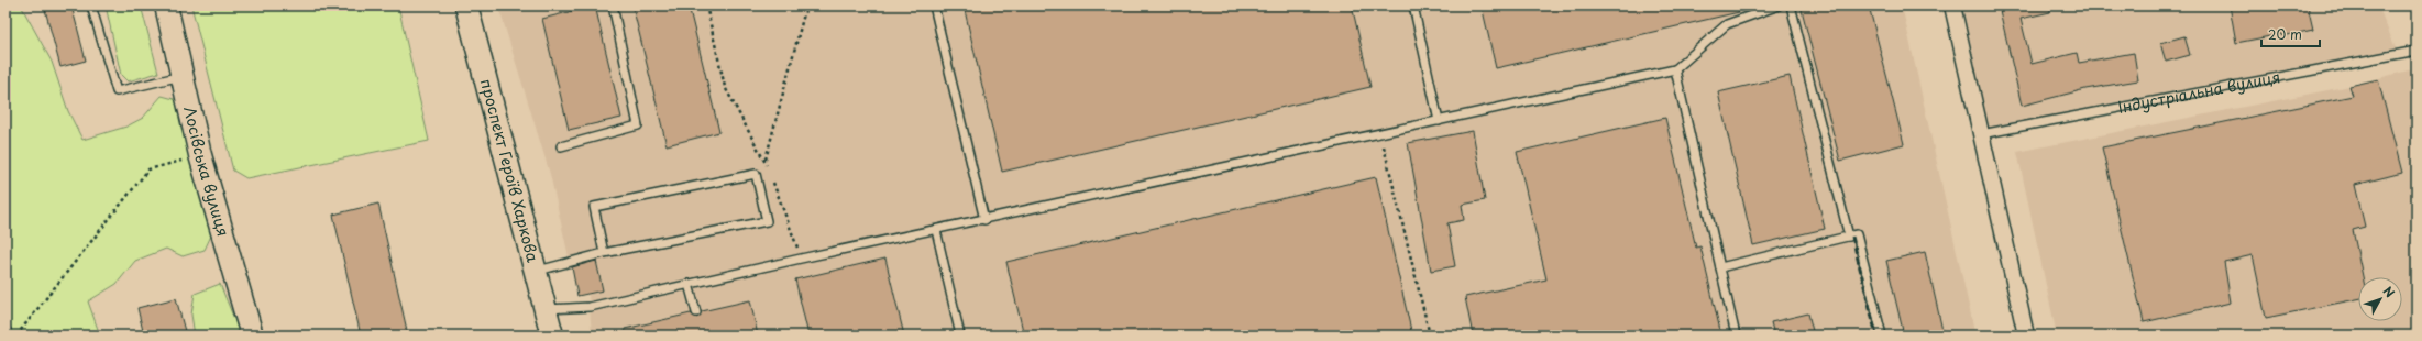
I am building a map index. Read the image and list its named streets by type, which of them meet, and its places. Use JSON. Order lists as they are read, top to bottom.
{
  "streets": {
    "main road": ["проспект Героїв Харкова", "Лосівська вулиця"],
    "lane": ["Індустріальна вулиця"]
  },
  "scale_bar": "20 m",
  "north": "top right"
}
